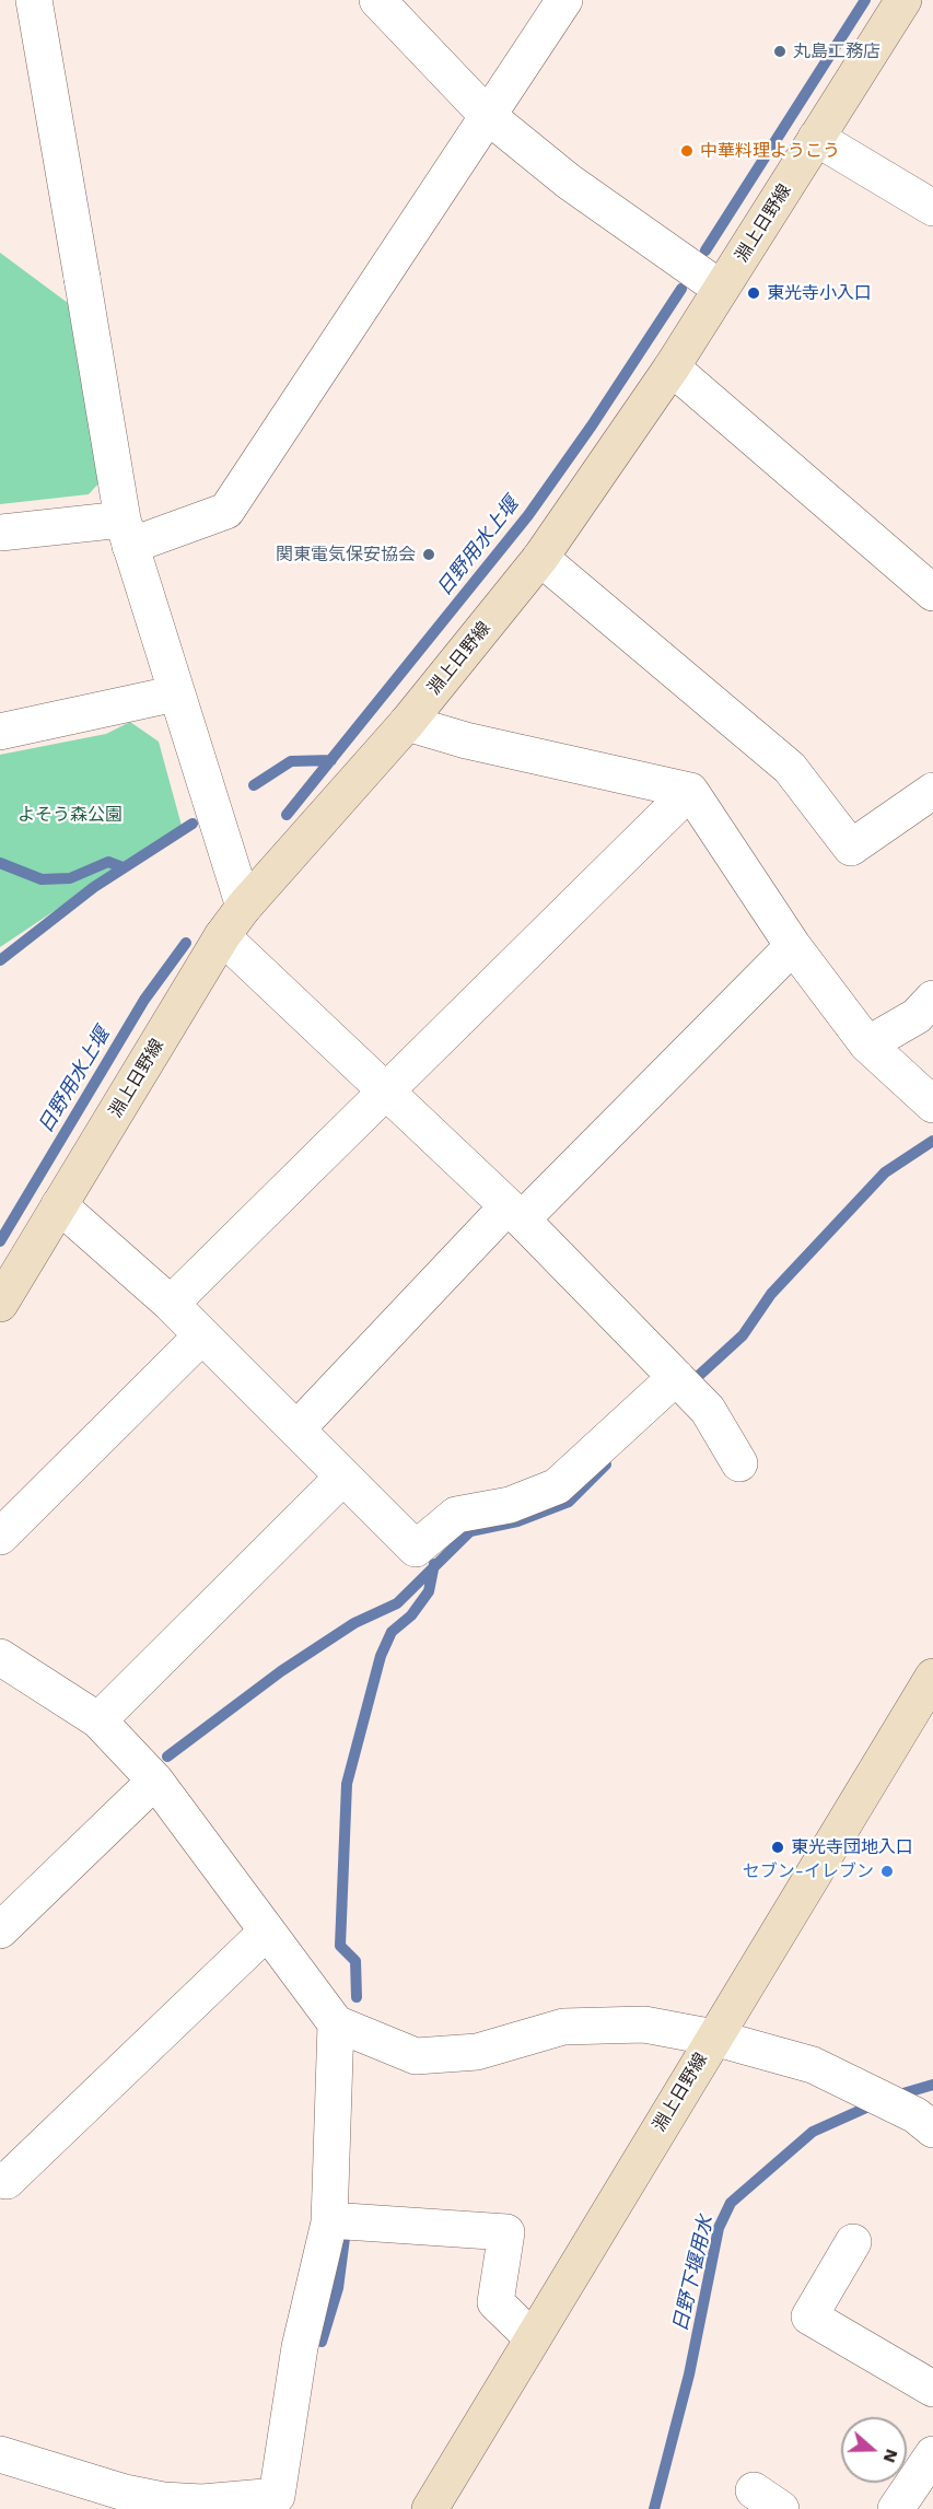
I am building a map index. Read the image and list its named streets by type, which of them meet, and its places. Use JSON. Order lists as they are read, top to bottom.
{
  "streets": {
    "main road": ["淵上日野線"]
  },
  "water": ["日野用水上堰", "日野下堰用水"],
  "parks": ["よそう森公園"],
  "places": [
    "丸島工務店",
    "中華料理ようこう",
    "東光寺小入口",
    "関東電気保安協会",
    "東光寺団地入口",
    "セブン-イレブン"
  ],
  "north": "right"
}
